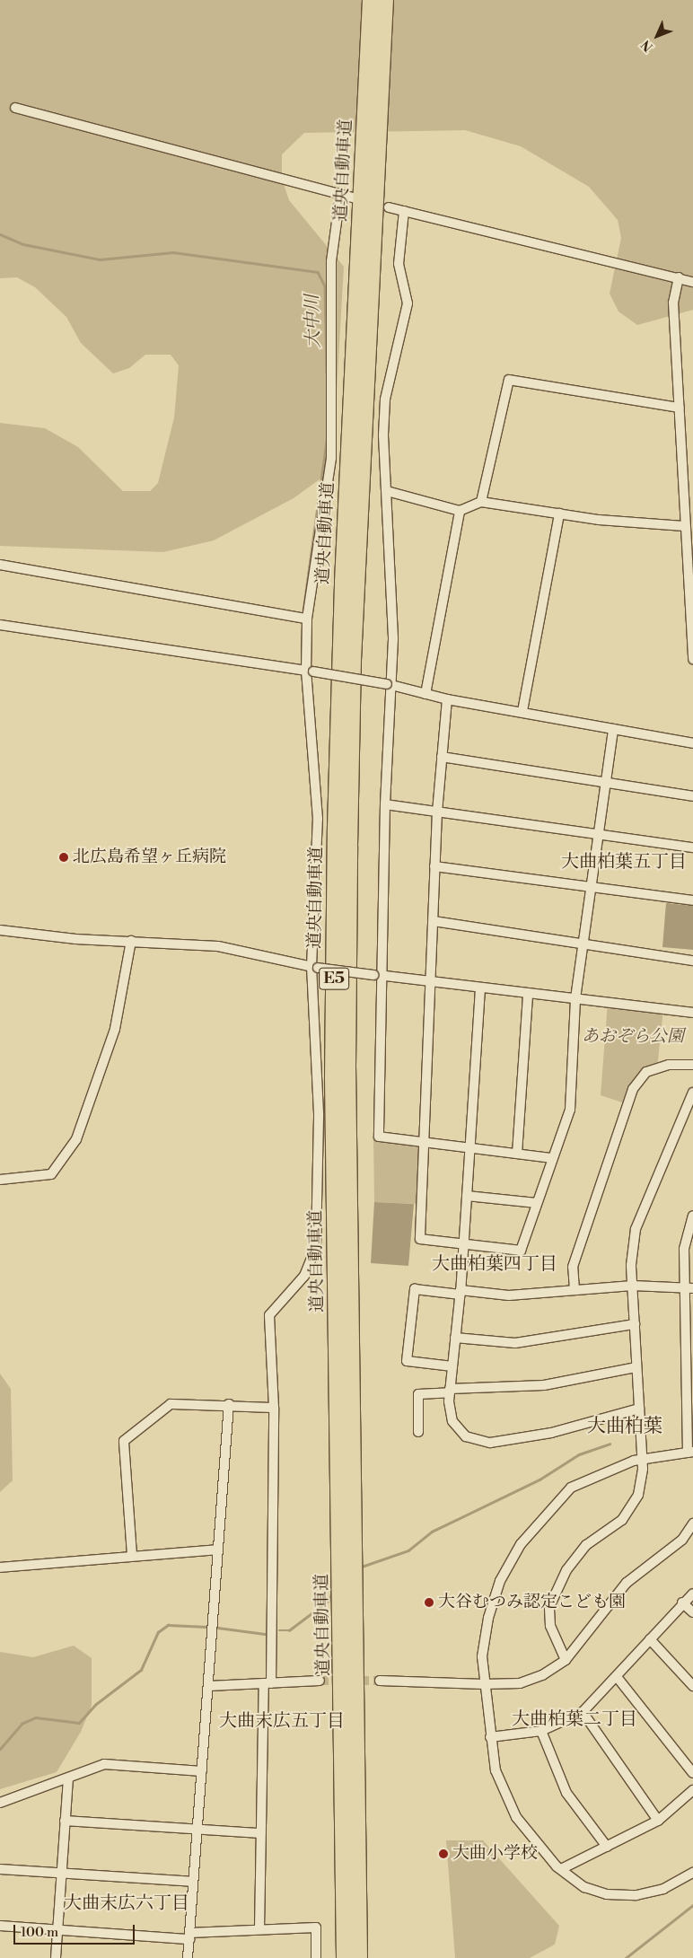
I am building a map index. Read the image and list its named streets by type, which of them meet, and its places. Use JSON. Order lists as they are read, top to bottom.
{
  "streets": {
    "highway": ["道央自動車道", "E5"]
  },
  "districts": [
    "大曲柏葉五丁目",
    "大曲柏葉四丁目",
    "大曲柏葉",
    "大曲柏葉二丁目",
    "大曲末広五丁目",
    "大曲末広六丁目"
  ],
  "water": ["大中川"],
  "parks": ["あおぞら公園"],
  "places": ["北広島希望ヶ丘病院", "大谷むつみ認定こども園", "大曲小学校"],
  "scale_bar": "100 m",
  "north": "bottom left"
}
